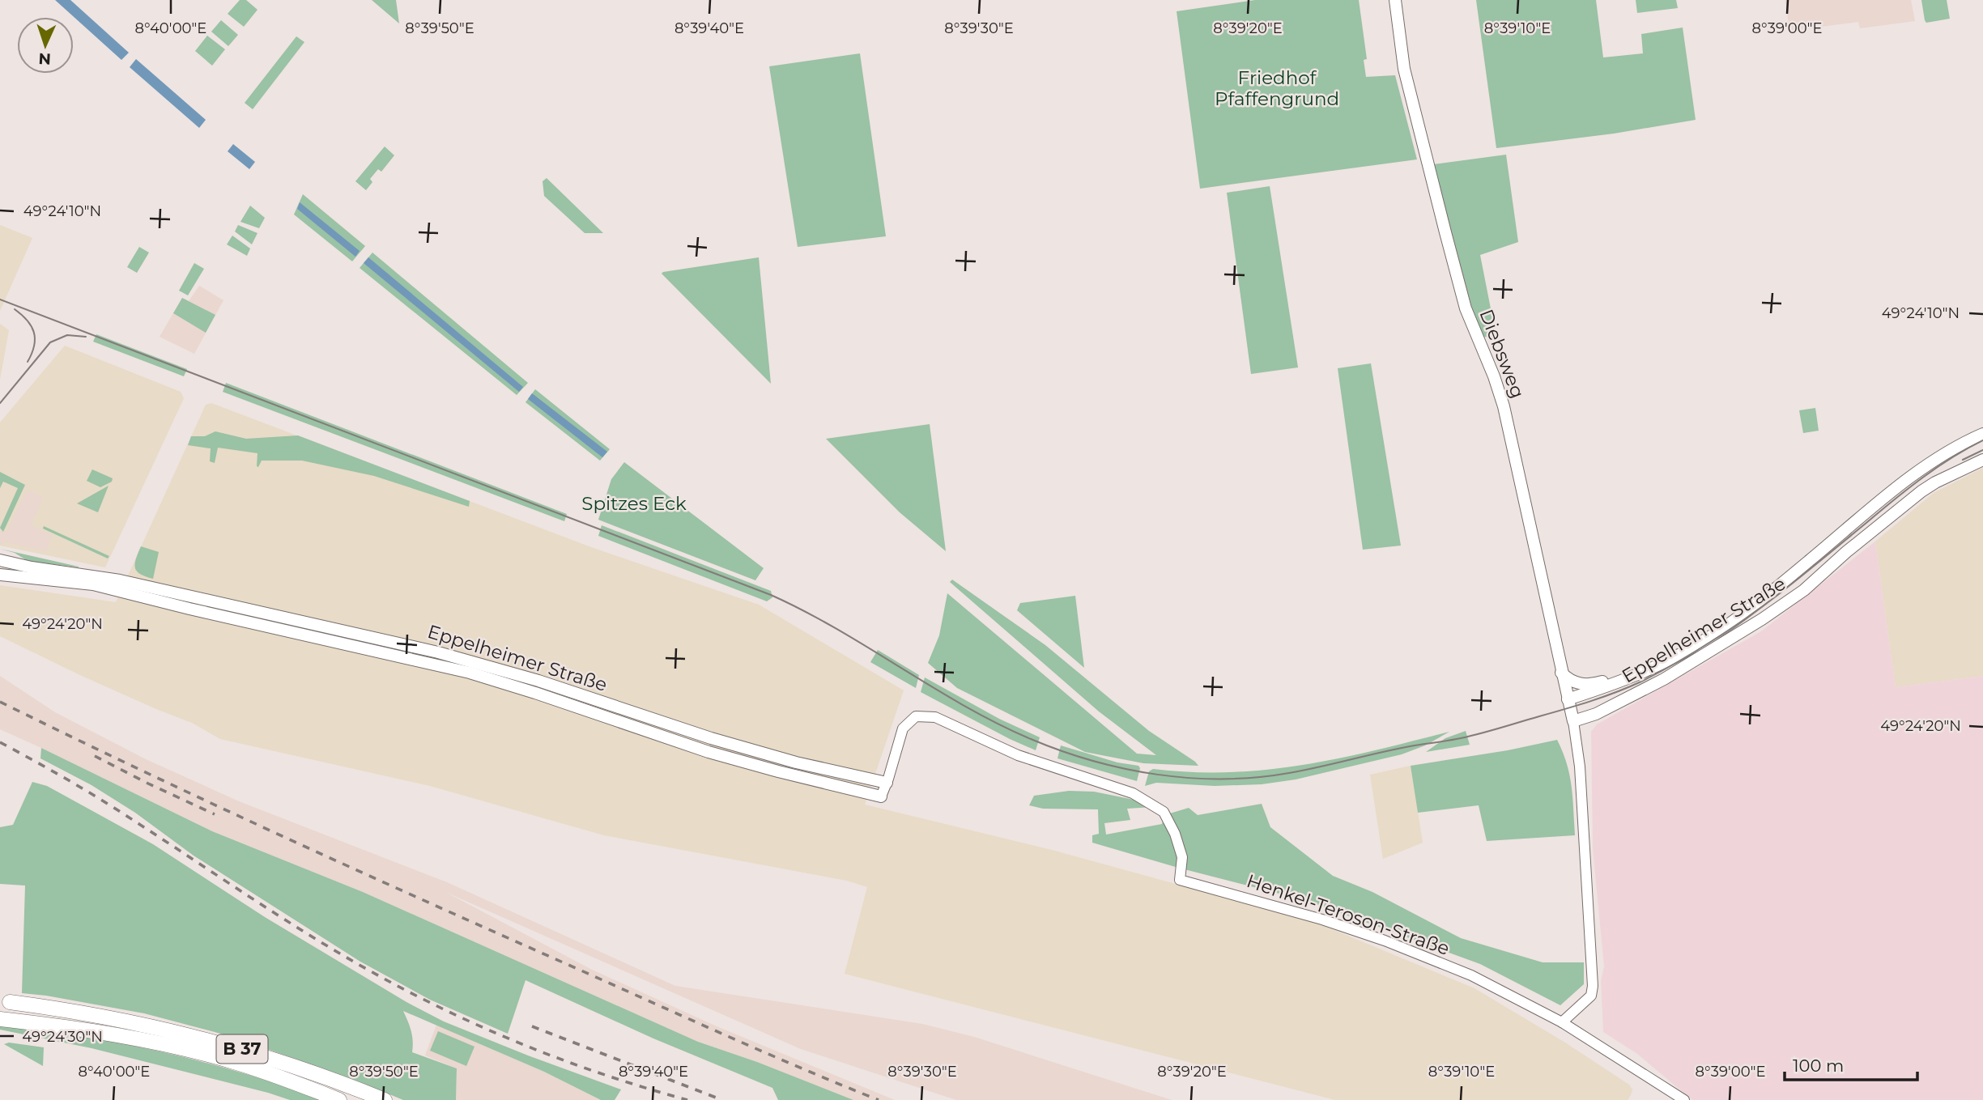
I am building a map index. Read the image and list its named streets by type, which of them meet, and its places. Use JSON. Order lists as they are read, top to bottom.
{
  "streets": {
    "highway": ["B 37"],
    "main road": ["Diebsweg", "Eppelheimer Straße"],
    "street": ["Henkel-Teroson-Straße"]
  },
  "crossings": [
    ["Diebsweg", "Eppelheimer Straße"],
    ["Eppelheimer Straße", "Henkel-Teroson-Straße"]
  ],
  "parks": ["Friedhof Pfaffengrund", "Spitzes Eck"],
  "scale_bar": "100 m",
  "north": "bottom",
  "coordinates": [
    "8°40'00\"E",
    "8°39'50\"E",
    "8°39'40\"E",
    "8°39'30\"E",
    "8°39'20\"E",
    "8°39'10\"E",
    "8°39'00\"E",
    "49°24'10\"N",
    "49°24'20\"N",
    "49°24'30\"N"
  ]
}
